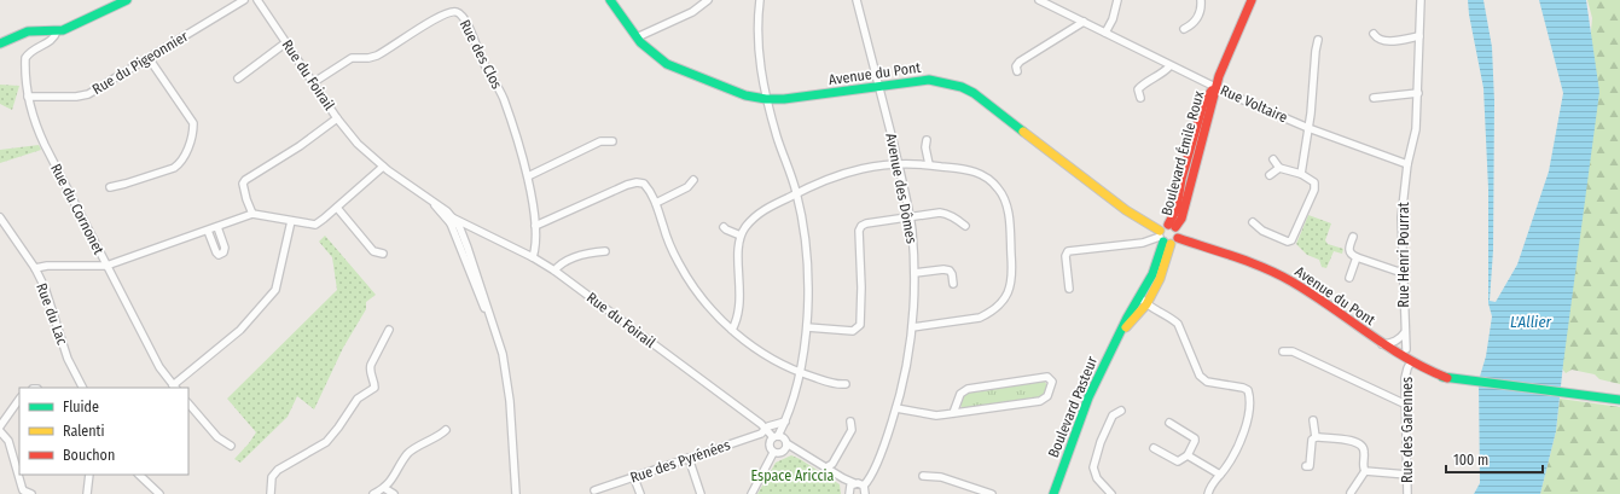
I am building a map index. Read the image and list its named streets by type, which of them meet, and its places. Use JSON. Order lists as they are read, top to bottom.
{
  "streets": {
    "main road": ["Avenue du Pont", "Boulevard Émile Roux", "Boulevard Pasteur"],
    "street": [
      "Rue des Clos",
      "Rue du Pigeonnier",
      "Rue du Foirail",
      "Rue Voltaire",
      "Avenue des Dômes",
      "Rue du Cornonet",
      "Rue Henri Pourrat",
      "Rue du Lac",
      "Rue des Garennes",
      "Rue des Pyrénées"
    ]
  },
  "crossings": [
    ["Rue des Clos", "Rue du Foirail"],
    ["Rue du Pigeonnier", "Rue du Cornonet"],
    ["Avenue du Pont", "Avenue des Dômes"],
    ["Avenue du Pont", "Boulevard Pasteur"],
    ["Avenue du Pont", "Rue des Garennes"],
    ["Rue du Foirail", "Rue des Pyrénées"],
    ["Rue Voltaire", "Boulevard Émile Roux"],
    ["Rue Voltaire", "Rue Henri Pourrat"]
  ],
  "water": ["L'Allier"],
  "parks": ["Espace Ariccia"],
  "legend": ["Fluide", "Ralenti", "Bouchon"],
  "scale_bar": "100 m"
}
